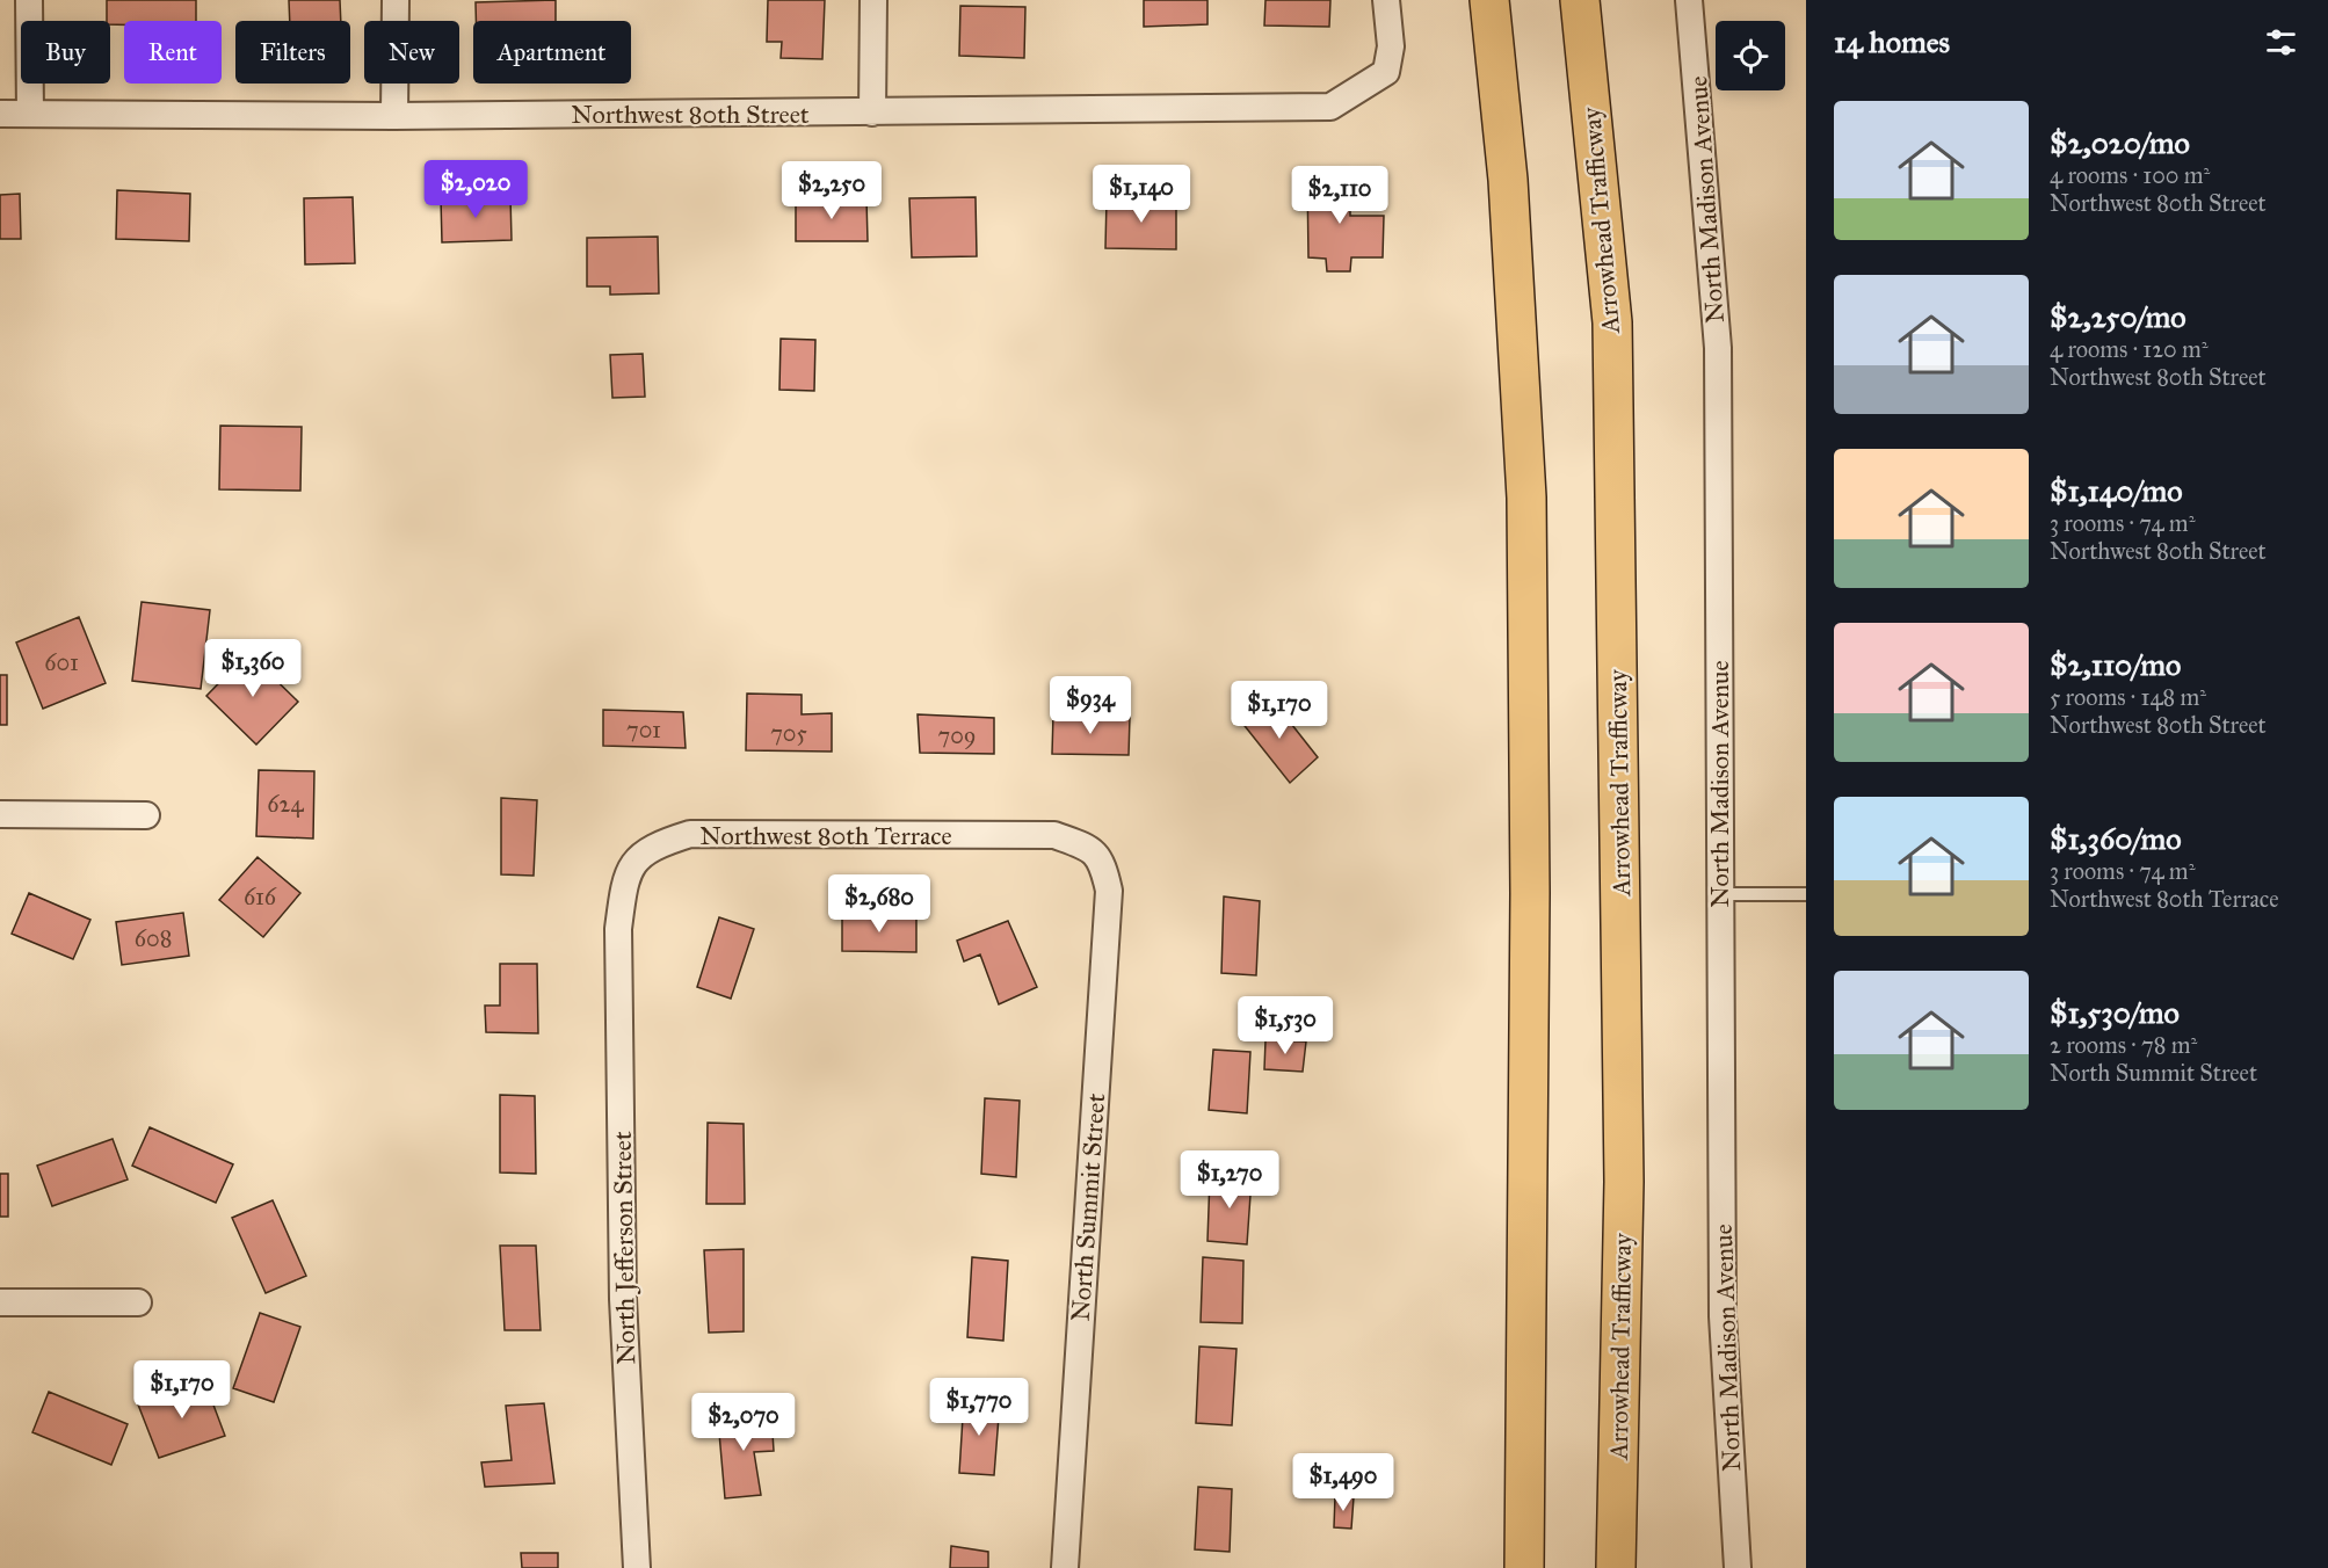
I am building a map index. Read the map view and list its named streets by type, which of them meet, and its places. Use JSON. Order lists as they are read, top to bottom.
{
  "streets": {
    "highway": ["Arrowhead Trafficway"],
    "street": [
      "Northwest 80th Street",
      "North Madison Avenue",
      "Northwest 80th Terrace",
      "North Summit Street",
      "North Jefferson Street"
    ]
  },
  "crossings": [
    ["Northwest 80th Terrace", "North Summit Street"],
    ["Northwest 80th Terrace", "North Jefferson Street"]
  ],
  "house_numbers": [
    "601",
    "701",
    "705",
    "709",
    "624",
    "616",
    "608"
  ],
  "page": {
    "heading": "14 homes",
    "chip": [
      "Buy",
      "Rent",
      "Filters",
      "New",
      "Apartment"
    ],
    "list": [
      {
        "name": "$2,020/mo",
        "note": "4 rooms · 100 m² · Northwest 80th Street"
      },
      {
        "name": "$2,250/mo",
        "note": "4 rooms · 120 m² · Northwest 80th Street"
      },
      {
        "name": "$1,140/mo",
        "note": "3 rooms · 74 m² · Northwest 80th Street"
      },
      {
        "name": "$2,110/mo",
        "note": "5 rooms · 148 m² · Northwest 80th Street"
      },
      {
        "name": "$1,360/mo",
        "note": "3 rooms · 74 m² · Northwest 80th Terrace"
      },
      {
        "name": "$1,530/mo",
        "note": "2 rooms · 78 m² · North Summit Street"
      }
    ],
    "price": [
      "$2,020",
      "$2,250",
      "$1,140",
      "$2,110",
      "$1,360",
      "$934",
      "$1,170",
      "$2,680",
      "$1,530",
      "$1,270",
      "$1,170",
      "$1,770",
      "$2,070",
      "$1,490"
    ]
  }
}
